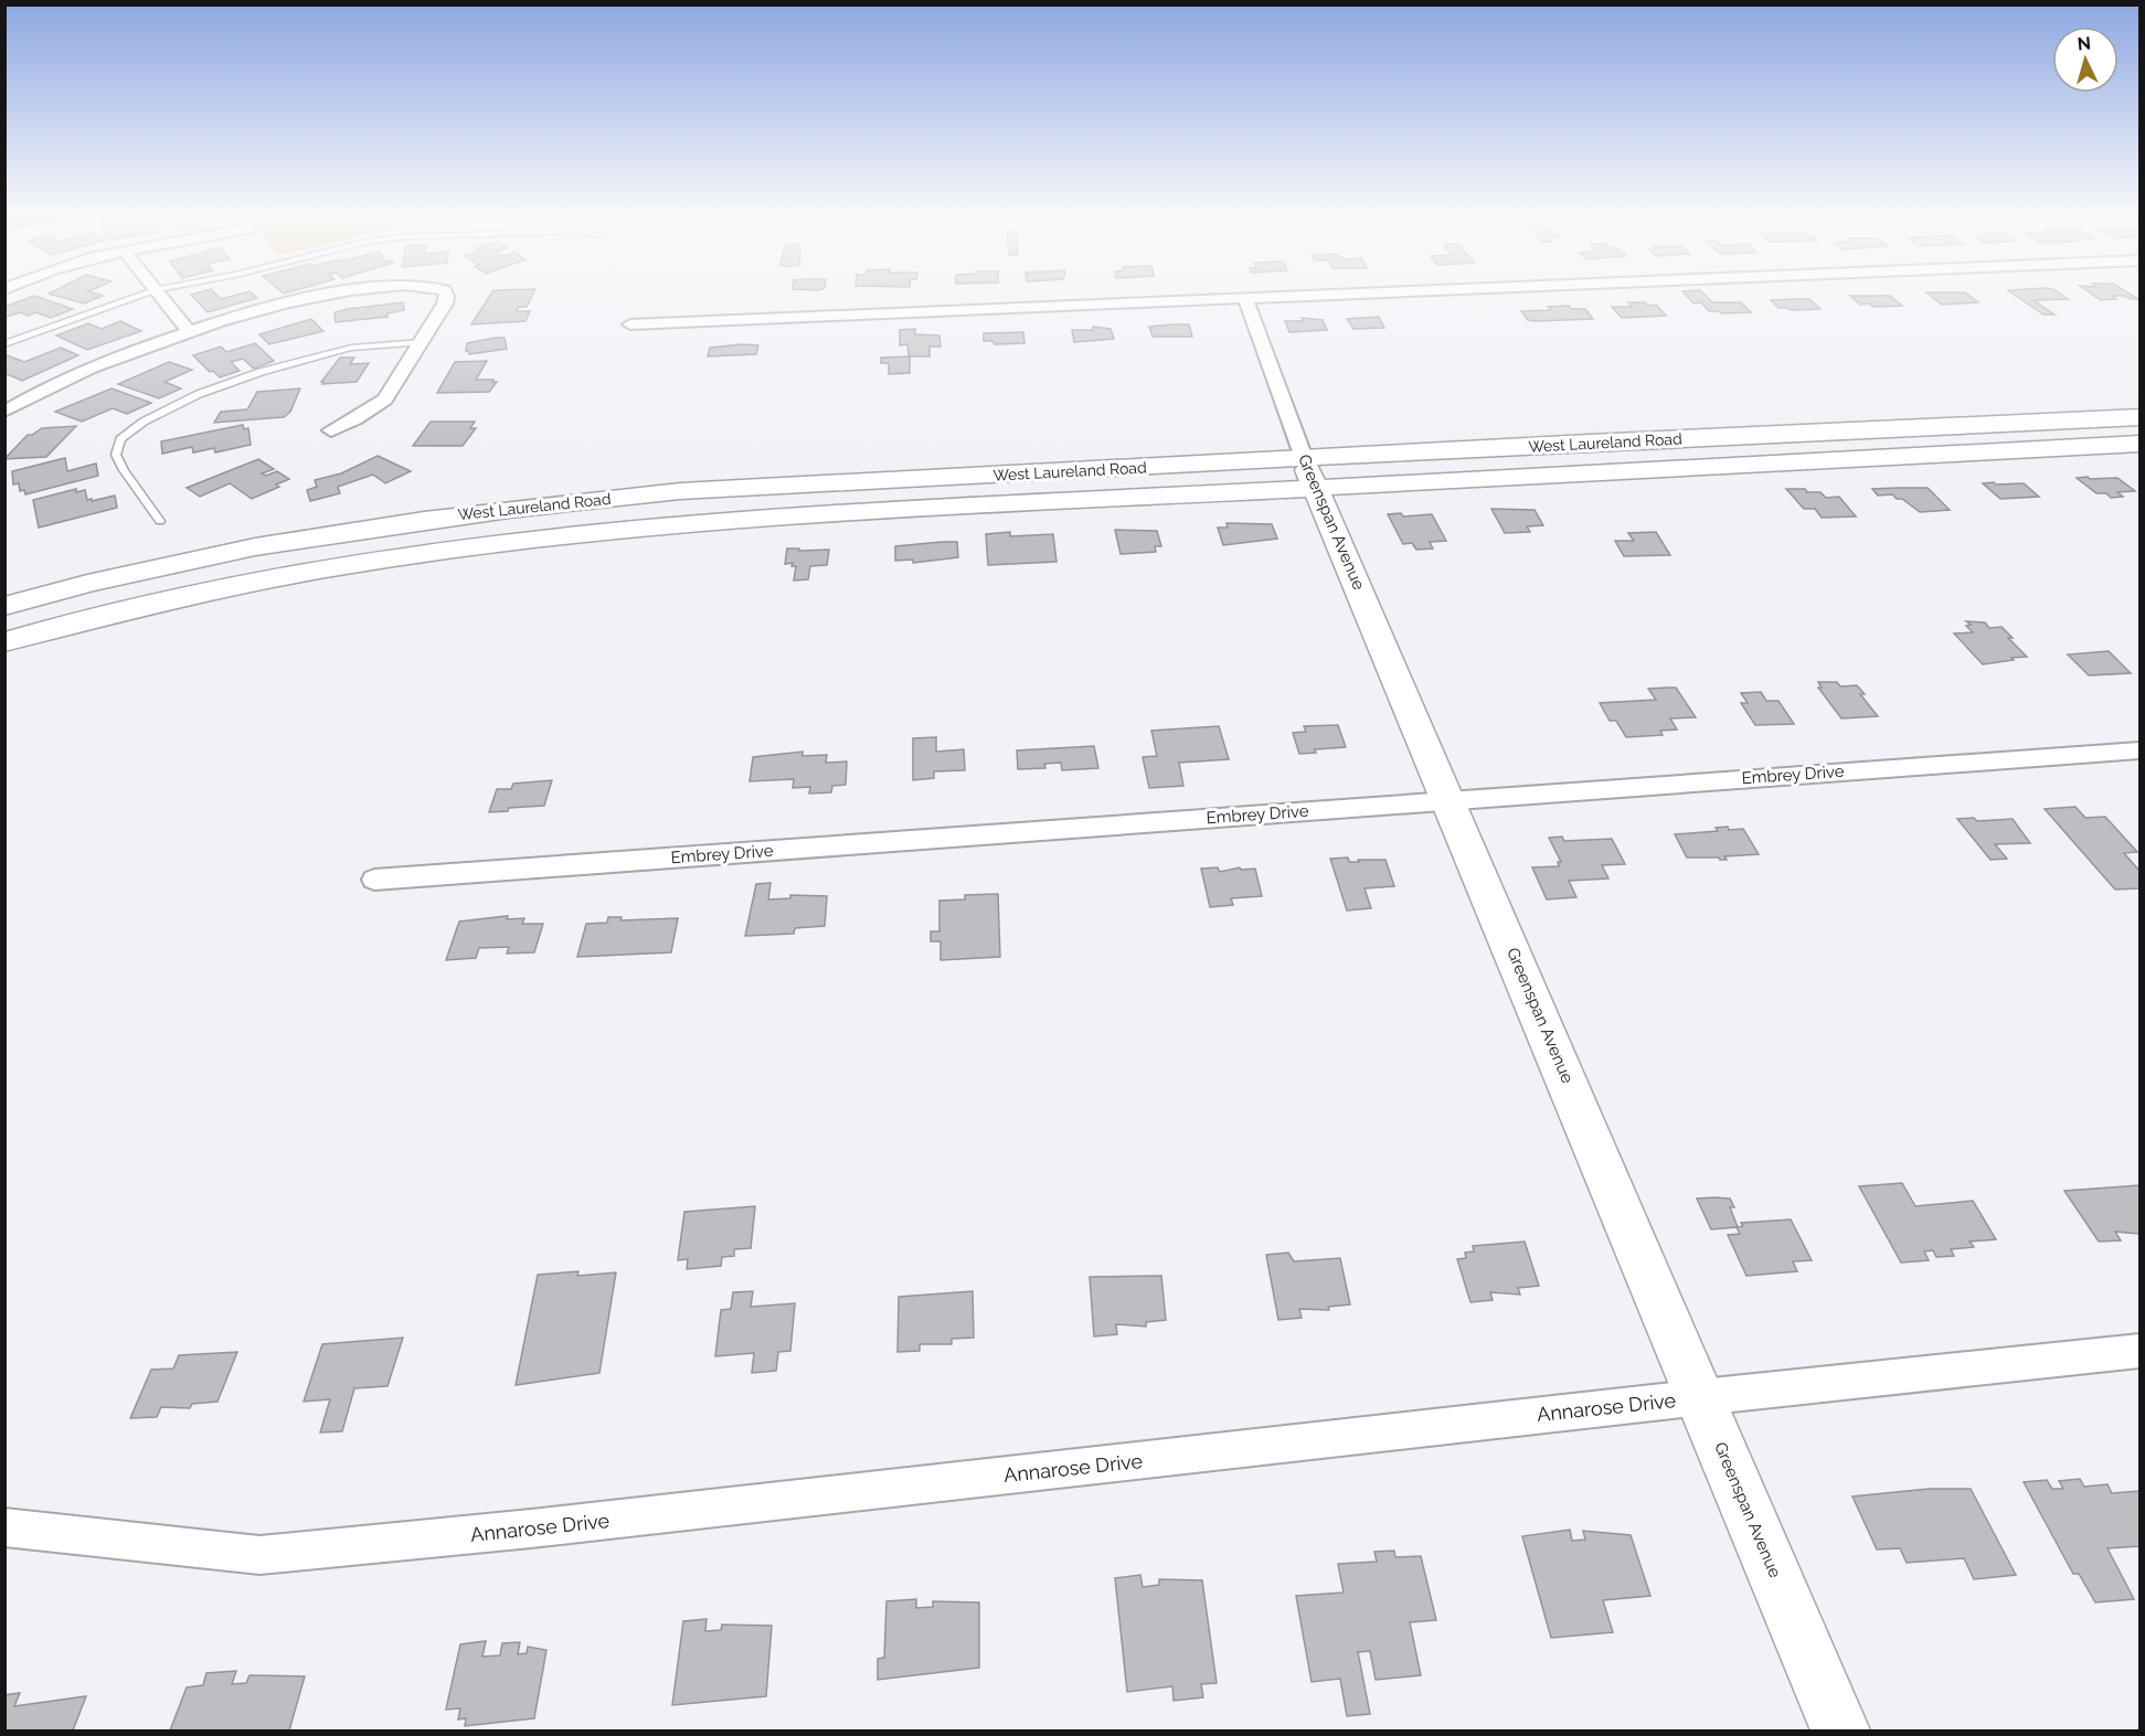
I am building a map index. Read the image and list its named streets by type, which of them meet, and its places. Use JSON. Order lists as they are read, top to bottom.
{
  "streets": {
    "main road": ["West Laureland Road", "Greenspan Avenue"],
    "street": ["Embrey Drive", "Annarose Drive"]
  },
  "crossings": [
    ["West Laureland Road", "Greenspan Avenue"],
    ["Greenspan Avenue", "Embrey Drive"],
    ["Greenspan Avenue", "Annarose Drive"]
  ],
  "north": "top"
}
